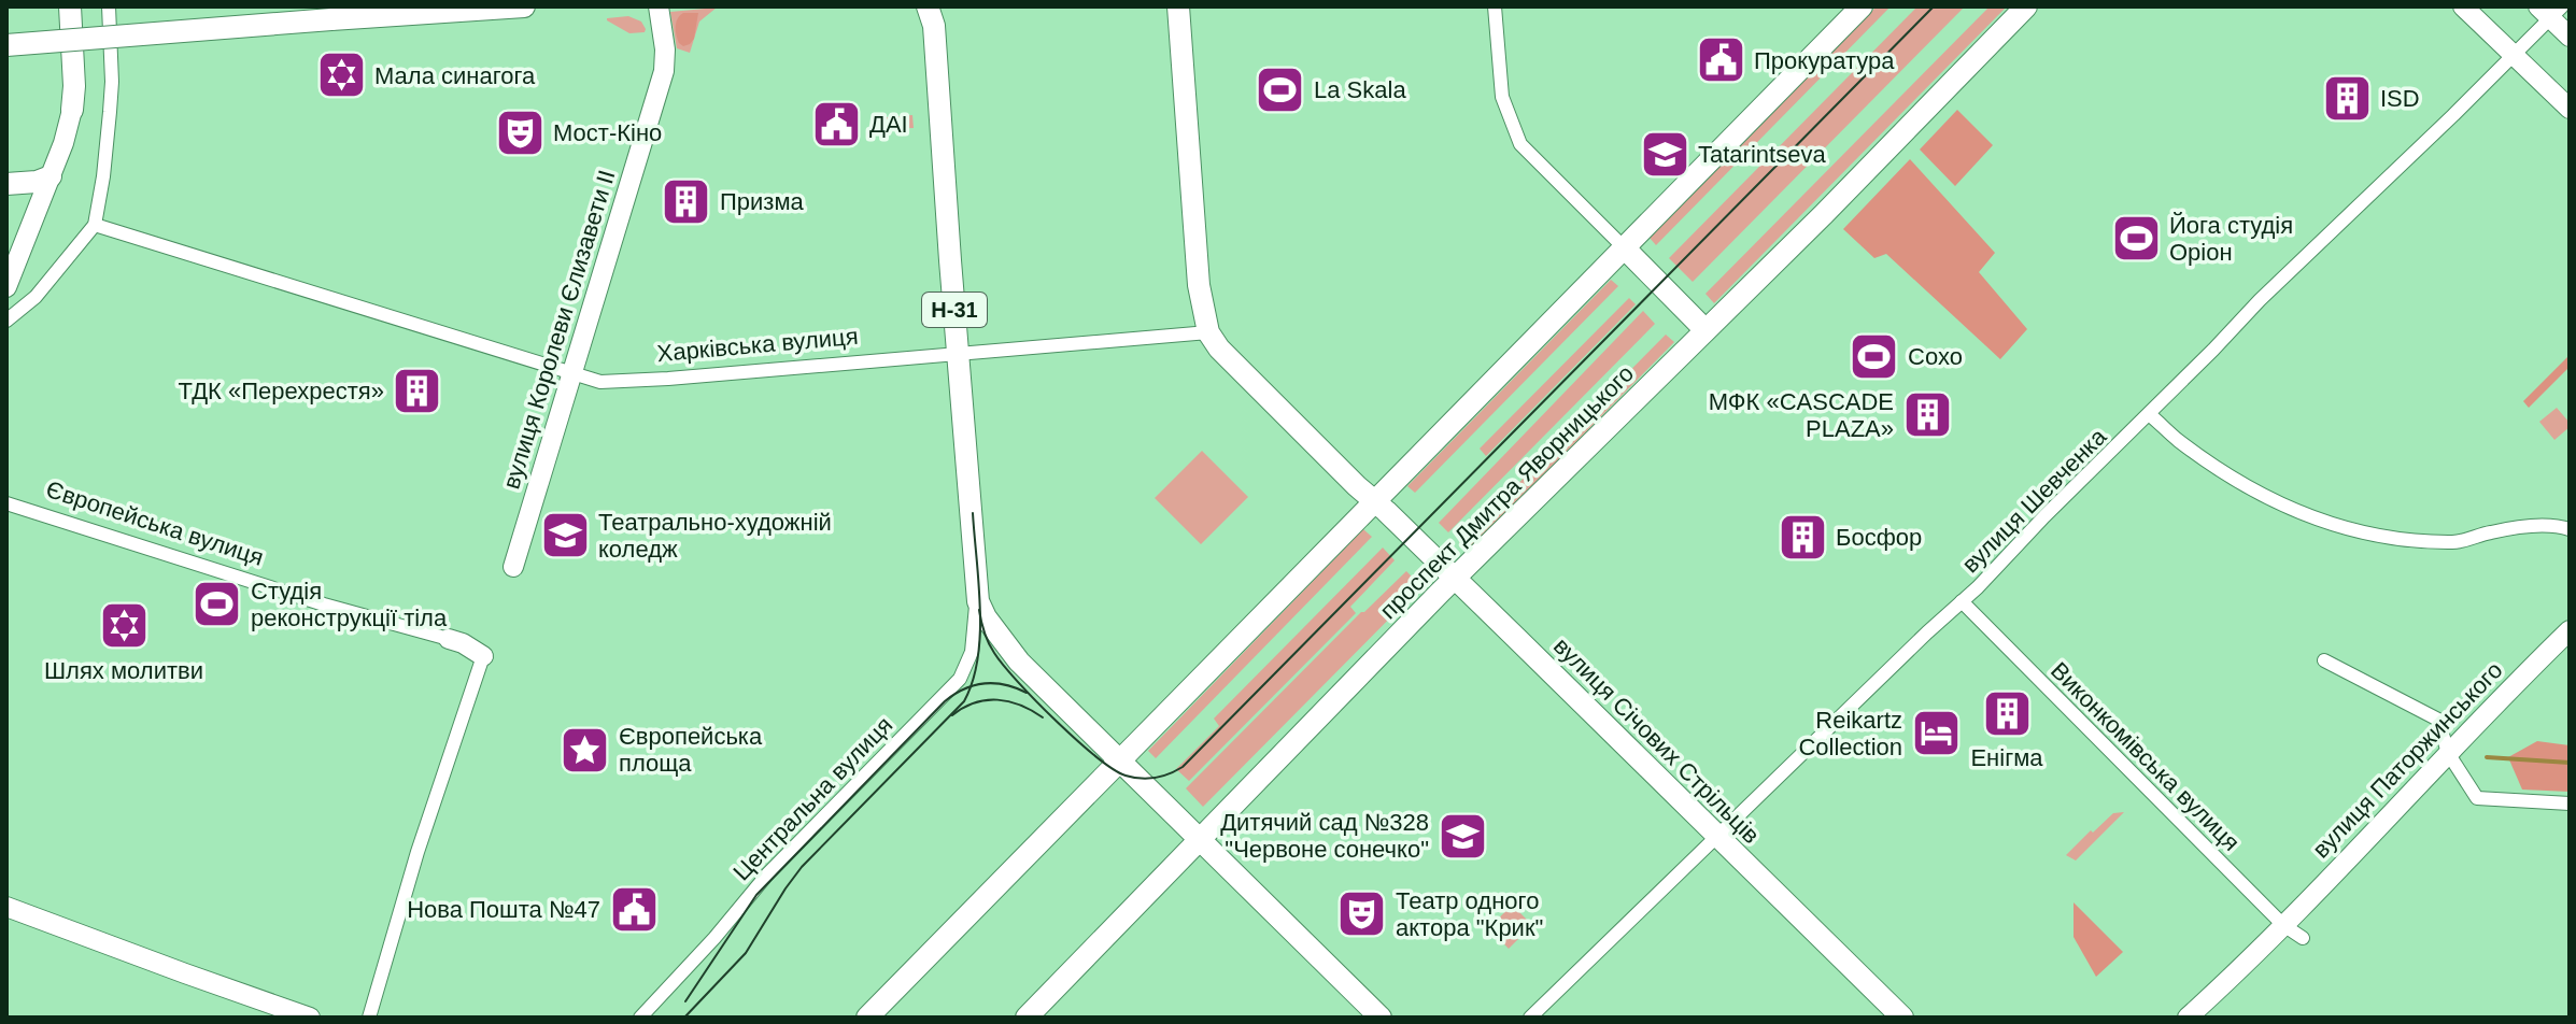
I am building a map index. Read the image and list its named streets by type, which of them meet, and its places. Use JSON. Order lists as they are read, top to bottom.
{
  "streets": {
    "main road": ["Н-31", "проспект Дмитра Яворницького", "вулиця Січових Стрільців"],
    "street": [
      "вулиця Королеви Єлизавети ІІ",
      "Харківська вулиця",
      "вулиця Шевченка",
      "Європейська вулиця",
      "Виконкомівська вулиця",
      "вулиця Паторжинського",
      "Центральна вулиця"
    ]
  },
  "crossings": [
    ["Н-31", "Харківська вулиця"],
    ["Н-31", "Центральна вулиця"],
    ["вулиця Королеви Єлизавети ІІ", "Харківська вулиця"],
    ["проспект Дмитра Яворницького", "вулиця Січових Стрільців"],
    ["вулиця Шевченка", "вулиця Січових Стрільців"],
    ["вулиця Шевченка", "Виконкомівська вулиця"],
    ["Виконкомівська вулиця", "вулиця Паторжинського"]
  ],
  "places": {
    "public building": ["Прокуратура", "ДАІ", "Нова Пошта №47"],
    "synagogue": ["Мала синагога", "Шлях молитви"],
    "sports": [
      "La Skala",
      "Йога студія Оріон",
      "Сохо",
      "Студія реконструкції тіла"
    ],
    "building": [
      "ISD",
      "Призма",
      "ТДК «Перехрестя»",
      "МФК «CASCADE PLAZA»",
      "Босфор",
      "Енігма"
    ],
    "theatre": ["Мост-Кіно", "Театр одного актора \"Крик\""],
    "school or university": ["Tatarintseva", "Театрально-художній коледж", "Дитячий сад №328 \"Червоне сонечко\""],
    "hotel": ["Reikartz Collection"],
    "place": ["Європейська площа"]
  }
}
